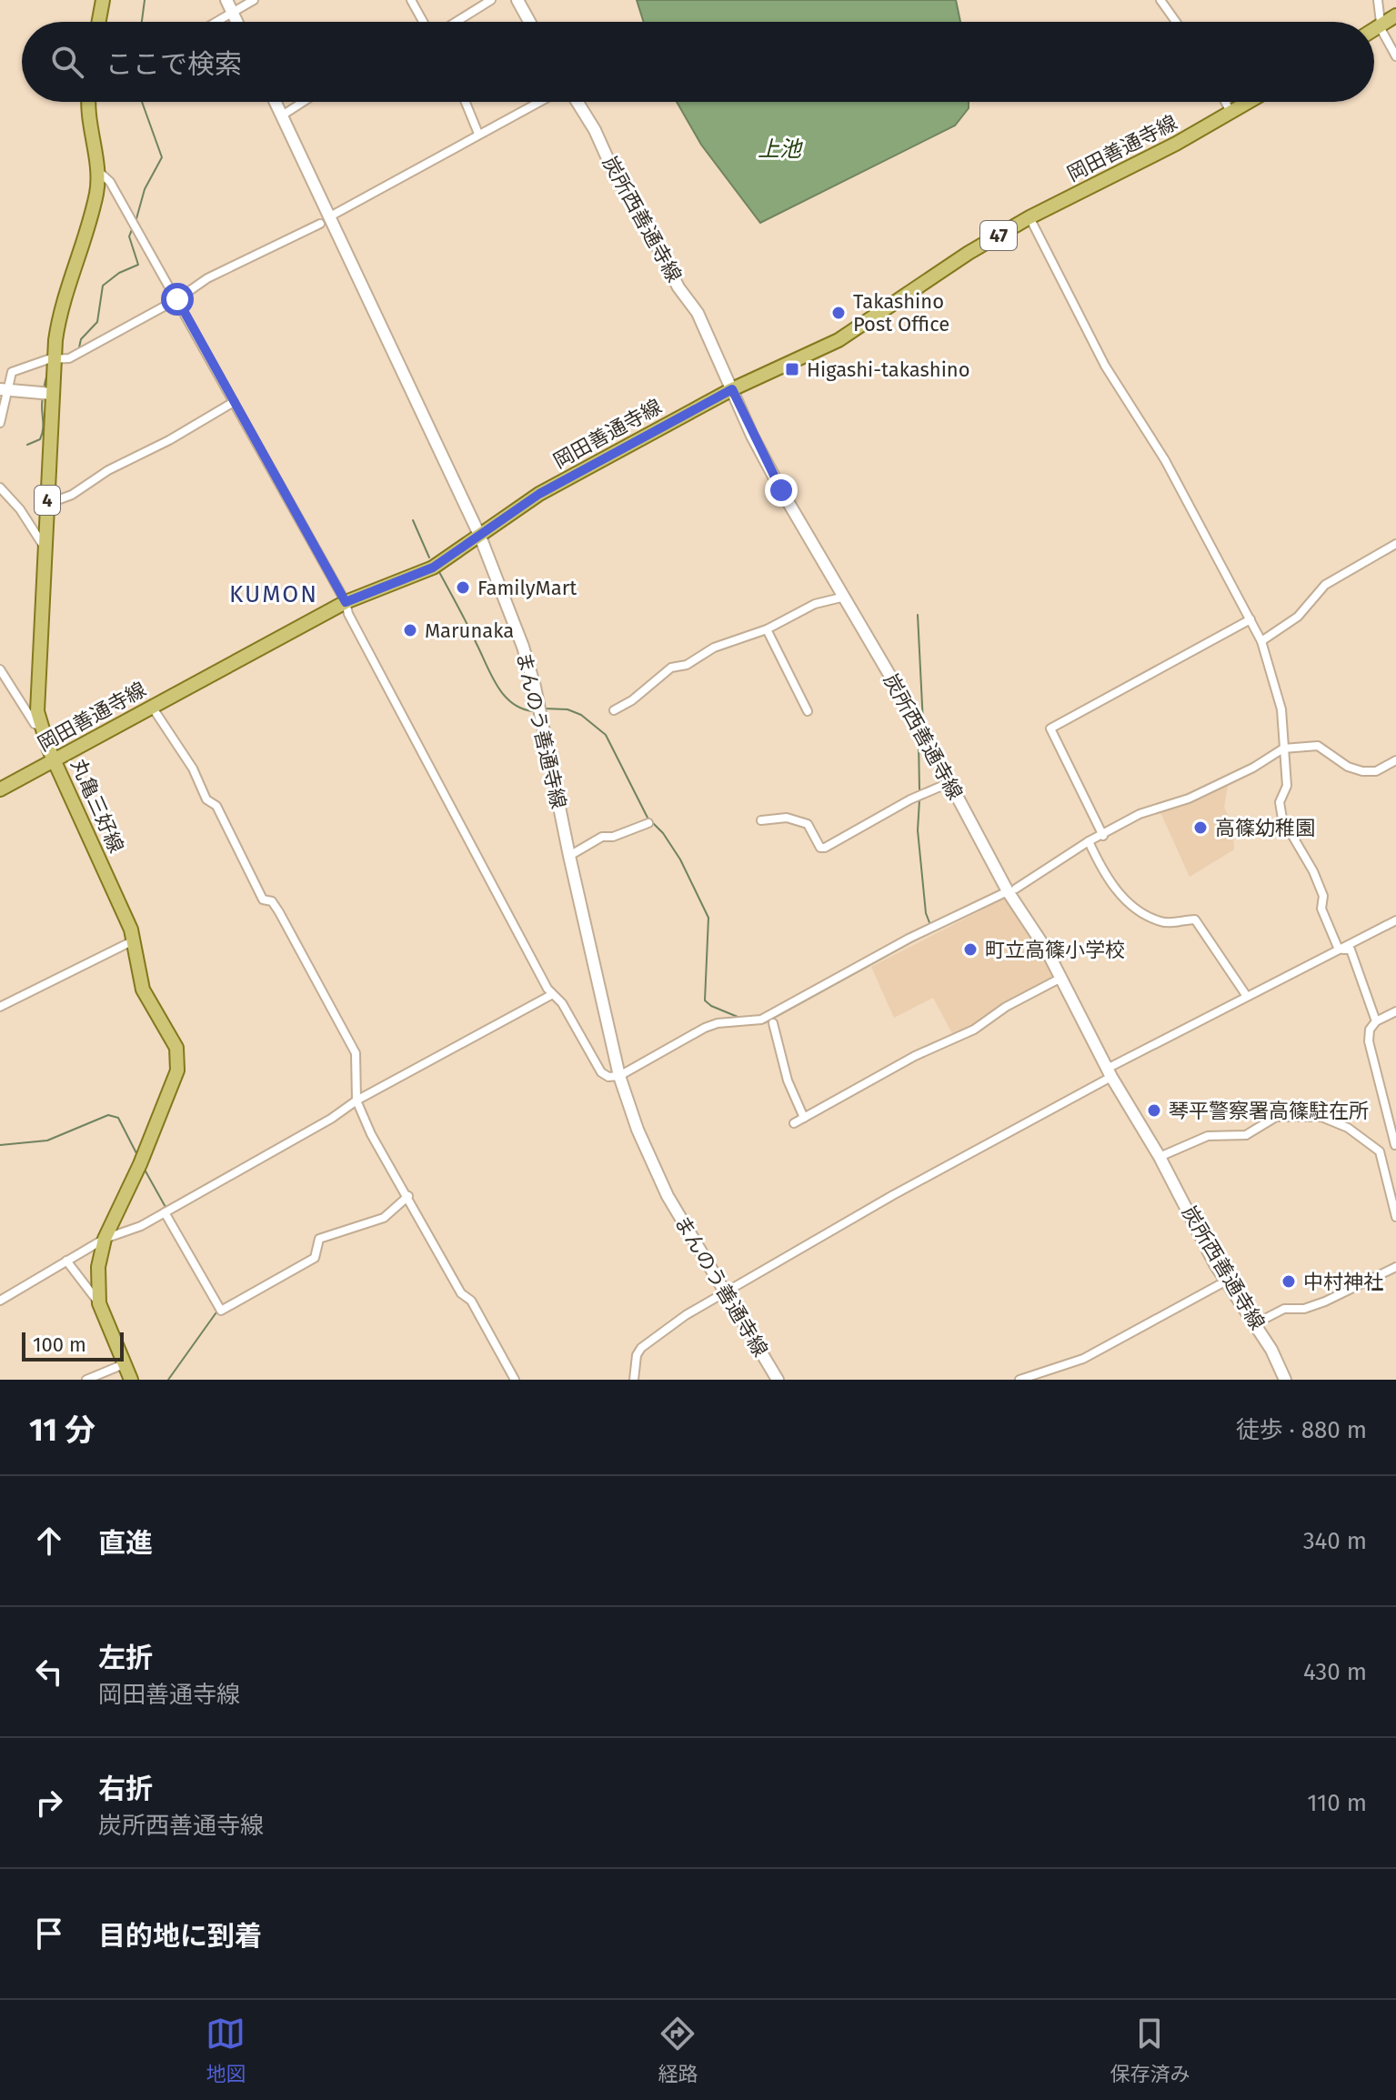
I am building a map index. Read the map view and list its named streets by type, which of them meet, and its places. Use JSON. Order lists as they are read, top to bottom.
{
  "streets": {
    "main road": [
      "岡田善通寺線",
      "炭所西善通寺線",
      "47",
      "4",
      "まんのう善通寺線",
      "丸亀三好線"
    ]
  },
  "crossings": [
    ["岡田善通寺線", "炭所西善通寺線"],
    ["岡田善通寺線", "まんのう善通寺線"],
    ["岡田善通寺線", "丸亀三好線"]
  ],
  "districts": ["KUMON"],
  "water": ["上池"],
  "places": {
    "other": [
      "Takashino Post Office",
      "FamilyMart",
      "Marunaka",
      "高篠幼稚園",
      "町立高篠小学校",
      "琴平警察署高篠駐在所",
      "中村神社"
    ],
    "transit": ["Higashi-takashino"]
  },
  "scale_bar": "100 m",
  "page": {
    "search": "ここで検索",
    "scale": "100 m",
    "heading": ["11 分", "徒歩 · 880 m"],
    "list": [
      ["直進", "340 m"],
      ["左折", "岡田善通寺線", "430 m"],
      ["右折", "炭所西善通寺線", "110 m"],
      "目的地に到着"
    ],
    "nav": ["地図", "経路", "保存済み"]
  }
}
